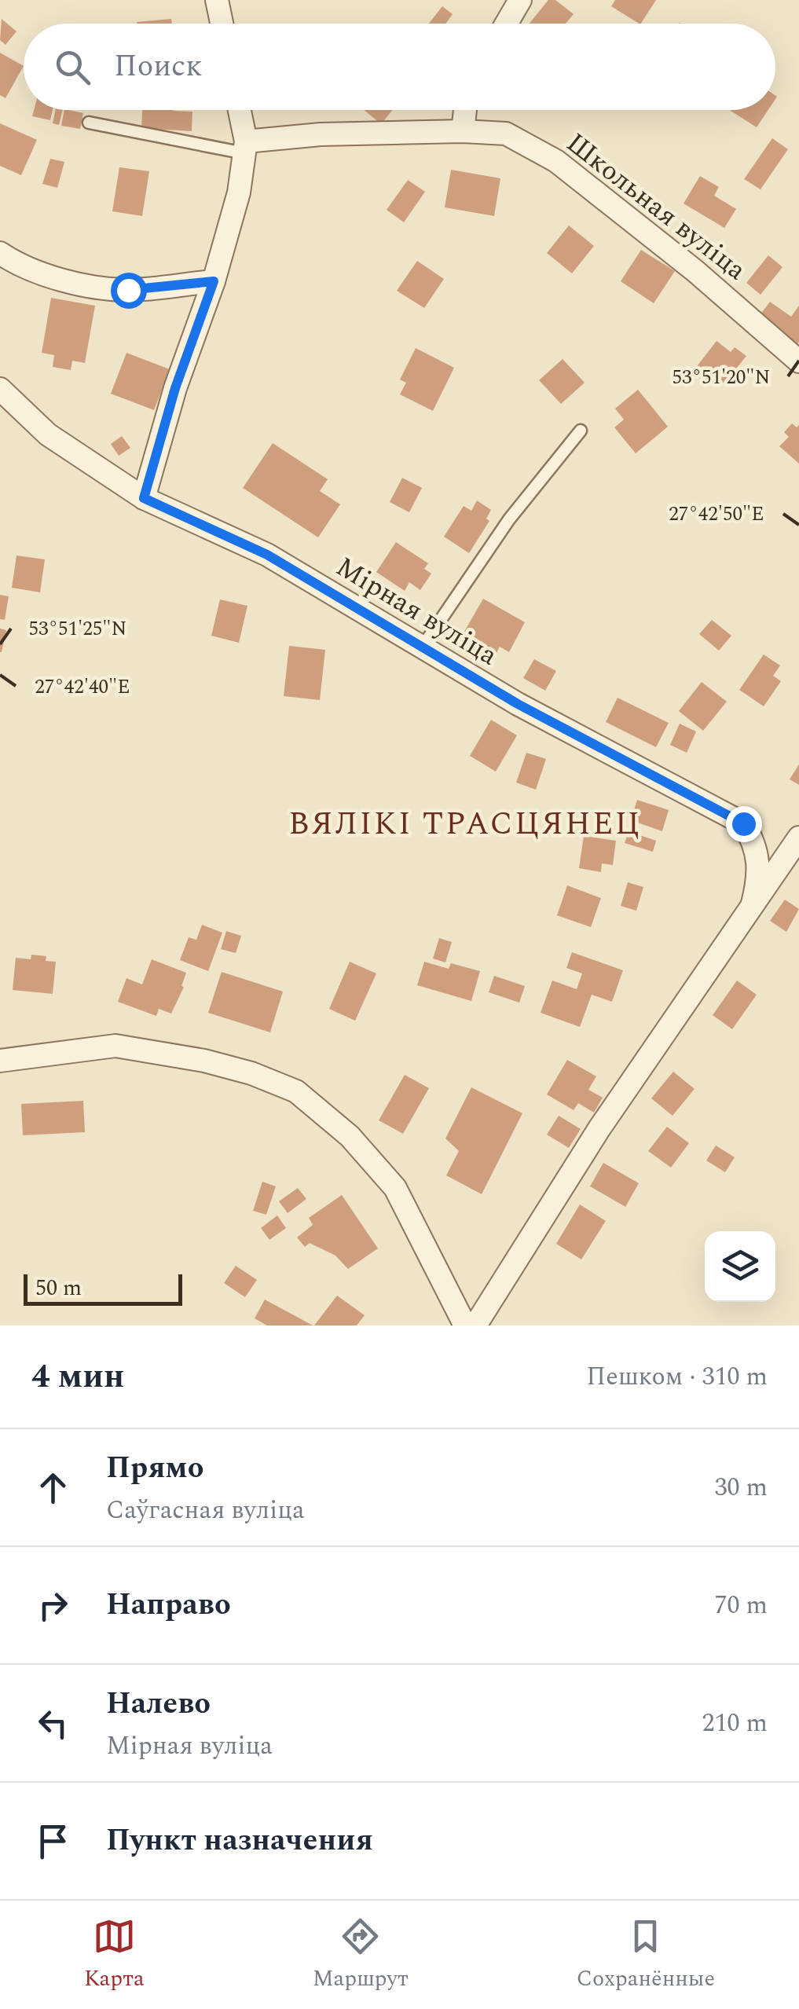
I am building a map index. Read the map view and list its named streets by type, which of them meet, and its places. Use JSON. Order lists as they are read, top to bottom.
{
  "streets": {
    "street": ["Школьная вуліца", "Мірная вуліца"]
  },
  "districts": ["ВЯЛІКІ ТРАСЦЯНЕЦ"],
  "scale_bar": "50 m",
  "page": {
    "search": "Поиск",
    "scale": "50 m",
    "heading": ["4 мин", "Пешком · 310 m"],
    "list": [
      ["Прямо", "Саўгасная вуліца", "30 m"],
      ["Направо", "70 m"],
      ["Налево", "Мірная вуліца", "210 m"],
      "Пункт назначения"
    ],
    "nav": ["Карта", "Маршрут", "Сохранённые"]
  },
  "coordinates": [
    "53°51'20\"N",
    "27°42'50\"E",
    "53°51'25\"N",
    "27°42'40\"E"
  ]
}
